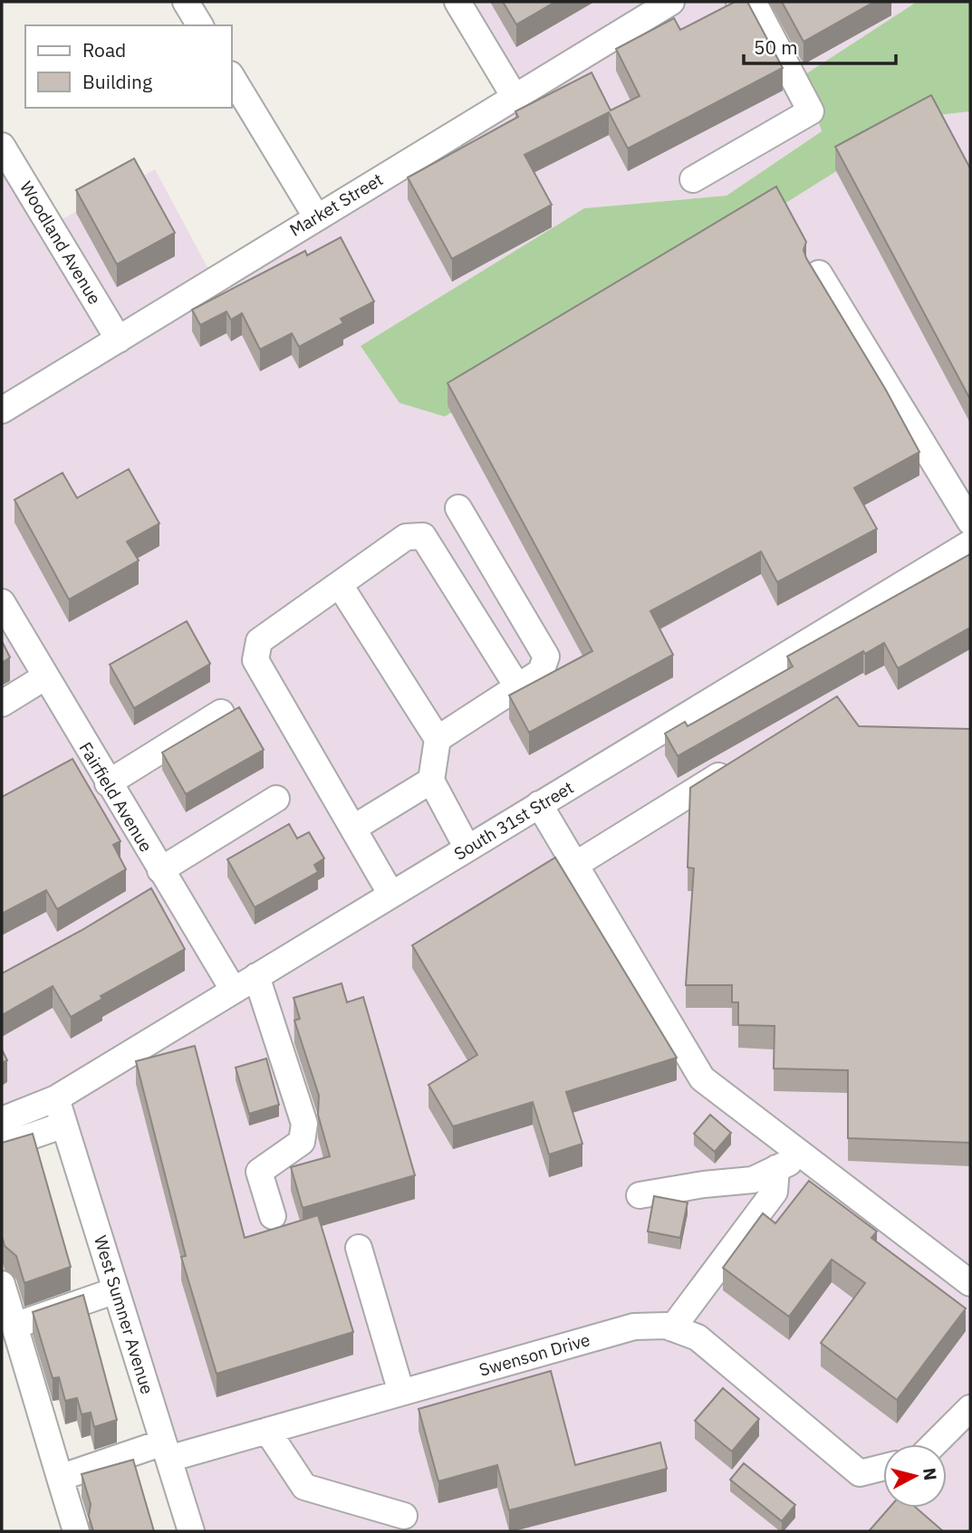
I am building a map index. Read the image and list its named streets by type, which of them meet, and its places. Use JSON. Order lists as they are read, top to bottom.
{
  "streets": {
    "street": [
      "Market Street",
      "Woodland Avenue",
      "Fairfield Avenue",
      "South 31st Street",
      "West Sumner Avenue",
      "Swenson Drive"
    ]
  },
  "crossings": [
    ["Market Street", "Woodland Avenue"],
    ["Fairfield Avenue", "South 31st Street"],
    ["South 31st Street", "West Sumner Avenue"],
    ["West Sumner Avenue", "Swenson Drive"]
  ],
  "legend": ["Road", "Building"],
  "scale_bar": "50 m",
  "north": "right"
}
